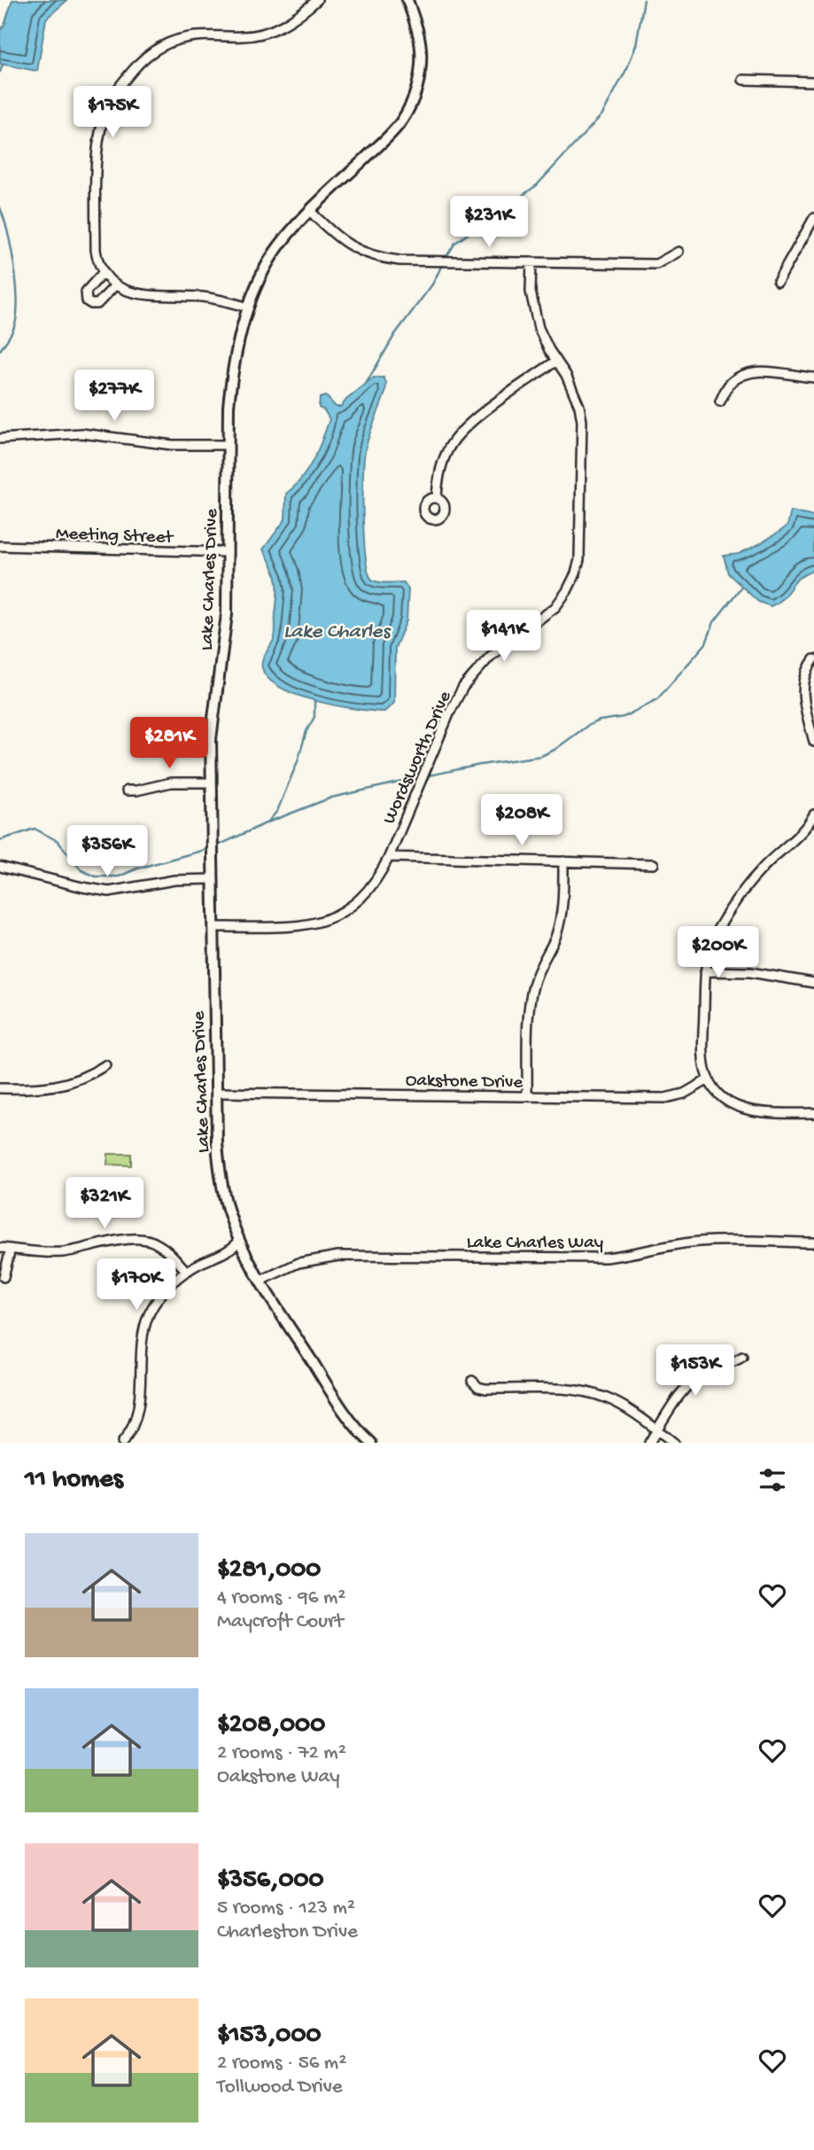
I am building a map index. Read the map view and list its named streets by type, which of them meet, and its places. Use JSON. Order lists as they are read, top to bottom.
{
  "streets": {
    "street": [
      "Meeting Street",
      "Lake Charles Drive",
      "Wordsworth Drive",
      "Oakstone Drive",
      "Lake Charles Way"
    ]
  },
  "crossings": [
    ["Meeting Street", "Lake Charles Drive"],
    ["Lake Charles Drive", "Wordsworth Drive"],
    ["Lake Charles Drive", "Oakstone Drive"],
    ["Lake Charles Drive", "Lake Charles Way"]
  ],
  "water": ["Lake Charles"],
  "page": {
    "price": [
      "$175K",
      "$231K",
      "$277K",
      "$141K",
      "$281K",
      "$208K",
      "$356K",
      "$200K",
      "$321K",
      "$170K",
      "$153K"
    ],
    "heading": "11 homes",
    "list": [
      {
        "name": "$281,000",
        "note": "4 rooms · 96 m² · Maycroft Court"
      },
      {
        "name": "$208,000",
        "note": "2 rooms · 72 m² · Oakstone Way"
      },
      {
        "name": "$356,000",
        "note": "5 rooms · 123 m² · Charleston Drive"
      },
      {
        "name": "$153,000",
        "note": "2 rooms · 56 m² · Tollwood Drive"
      }
    ]
  }
}
